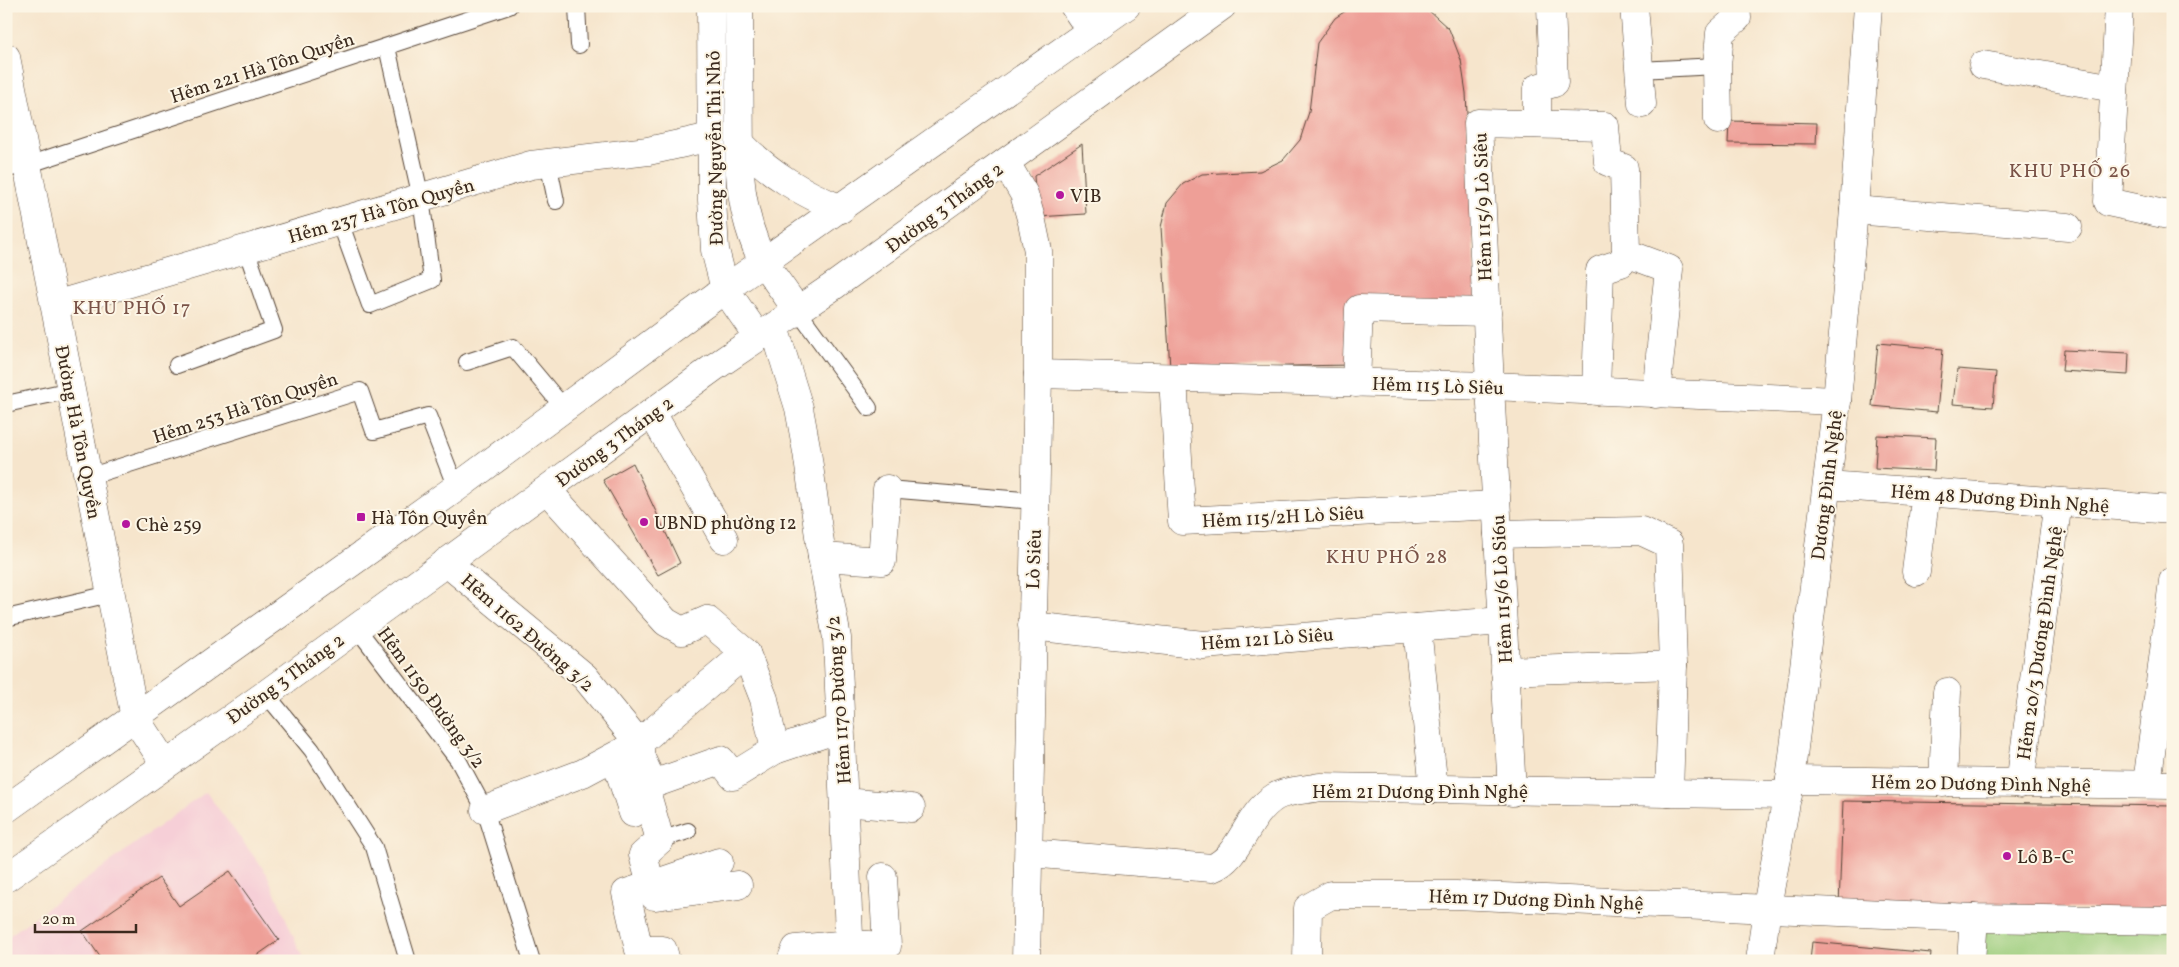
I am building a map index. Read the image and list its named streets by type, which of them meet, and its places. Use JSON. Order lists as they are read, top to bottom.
{
  "streets": {
    "street": [
      "Đường Nguyễn Thị Nhỏ",
      "Đường 3 Tháng 2",
      "Hẻm 115/9 Lò Siêu",
      "Hẻm 237 Hà Tôn Quyền",
      "Hẻm 115 Lò Siêu",
      "Đường Hà Tôn Quyền",
      "Dương Đình Nghệ",
      "Hẻm 48 Dương Đình Nghệ",
      "Hẻm 115/2H Lò Siêu",
      "Lò Siêu",
      "Hẻm 115/6 Lò Si6u",
      "Hẻm 1162 Đường 3/2",
      "Hẻm 121 Lò Siêu",
      "Hẻm 20/3 Dương Đình Nghệ",
      "Hẻm 1170 Đường 3/2",
      "Hẻm 20 Dương Đình Nghệ",
      "Hẻm 21 Dương Đình Nghệ",
      "Hẻm 17 Dương Đình Nghệ"
    ],
    "lane": ["Hẻm 221 Hà Tôn Quyền", "Hẻm 253 Hà Tôn Quyền", "Hẻm 1150 Đường 3/2"]
  },
  "crossings": [
    ["Hẻm 221 Hà Tôn Quyền", "Đường Hà Tôn Quyền"],
    ["Đường Nguyễn Thị Nhỏ", "Đường 3 Tháng 2"],
    ["Đường Nguyễn Thị Nhỏ", "Hẻm 237 Hà Tôn Quyền"],
    ["Đường Nguyễn Thị Nhỏ", "Hẻm 1170 Đường 3/2"],
    ["Đường 3 Tháng 2", "Lò Siêu"],
    ["Đường 3 Tháng 2", "Hẻm 1162 Đường 3/2"],
    ["Đường 3 Tháng 2", "Hẻm 1150 Đường 3/2"],
    ["Đường 3 Tháng 2", "Hẻm 1170 Đường 3/2"],
    ["Hẻm 115/9 Lò Siêu", "Hẻm 115 Lò Siêu"],
    ["Hẻm 115/9 Lò Siêu", "Hẻm 115/6 Lò Si6u"],
    ["Hẻm 237 Hà Tôn Quyền", "Đường Hà Tôn Quyền"],
    ["Hẻm 115 Lò Siêu", "Dương Đình Nghệ"],
    ["Hẻm 115 Lò Siêu", "Hẻm 115/2H Lò Siêu"],
    ["Hẻm 115 Lò Siêu", "Lò Siêu"],
    ["Hẻm 115 Lò Siêu", "Hẻm 115/6 Lò Si6u"],
    ["Hẻm 253 Hà Tôn Quyền", "Đường Hà Tôn Quyền"],
    ["Dương Đình Nghệ", "Hẻm 48 Dương Đình Nghệ"],
    ["Dương Đình Nghệ", "Hẻm 20 Dương Đình Nghệ"],
    ["Dương Đình Nghệ", "Hẻm 21 Dương Đình Nghệ"],
    ["Dương Đình Nghệ", "Hẻm 17 Dương Đình Nghệ"],
    ["Hẻm 48 Dương Đình Nghệ", "Hẻm 20/3 Dương Đình Nghệ"],
    ["Hẻm 115/2H Lò Siêu", "Hẻm 115/6 Lò Si6u"],
    ["Lò Siêu", "Hẻm 121 Lò Siêu"],
    ["Lò Siêu", "Hẻm 21 Dương Đình Nghệ"],
    ["Hẻm 115/6 Lò Si6u", "Hẻm 121 Lò Siêu"],
    ["Hẻm 115/6 Lò Si6u", "Hẻm 21 Dương Đình Nghệ"],
    ["Hẻm 20/3 Dương Đình Nghệ", "Hẻm 20 Dương Đình Nghệ"],
    ["Hẻm 20 Dương Đình Nghệ", "Hẻm 21 Dương Đình Nghệ"]
  ],
  "districts": ["KHU PHỐ 26", "KHU PHỐ 17", "KHU PHỐ 28"],
  "places": {
    "other": [
      "VIB",
      "UBND phường 12",
      "Chè 259",
      "Lô B-C"
    ],
    "transit": ["Hà Tôn Quyền"]
  },
  "scale_bar": "20 m"
}
